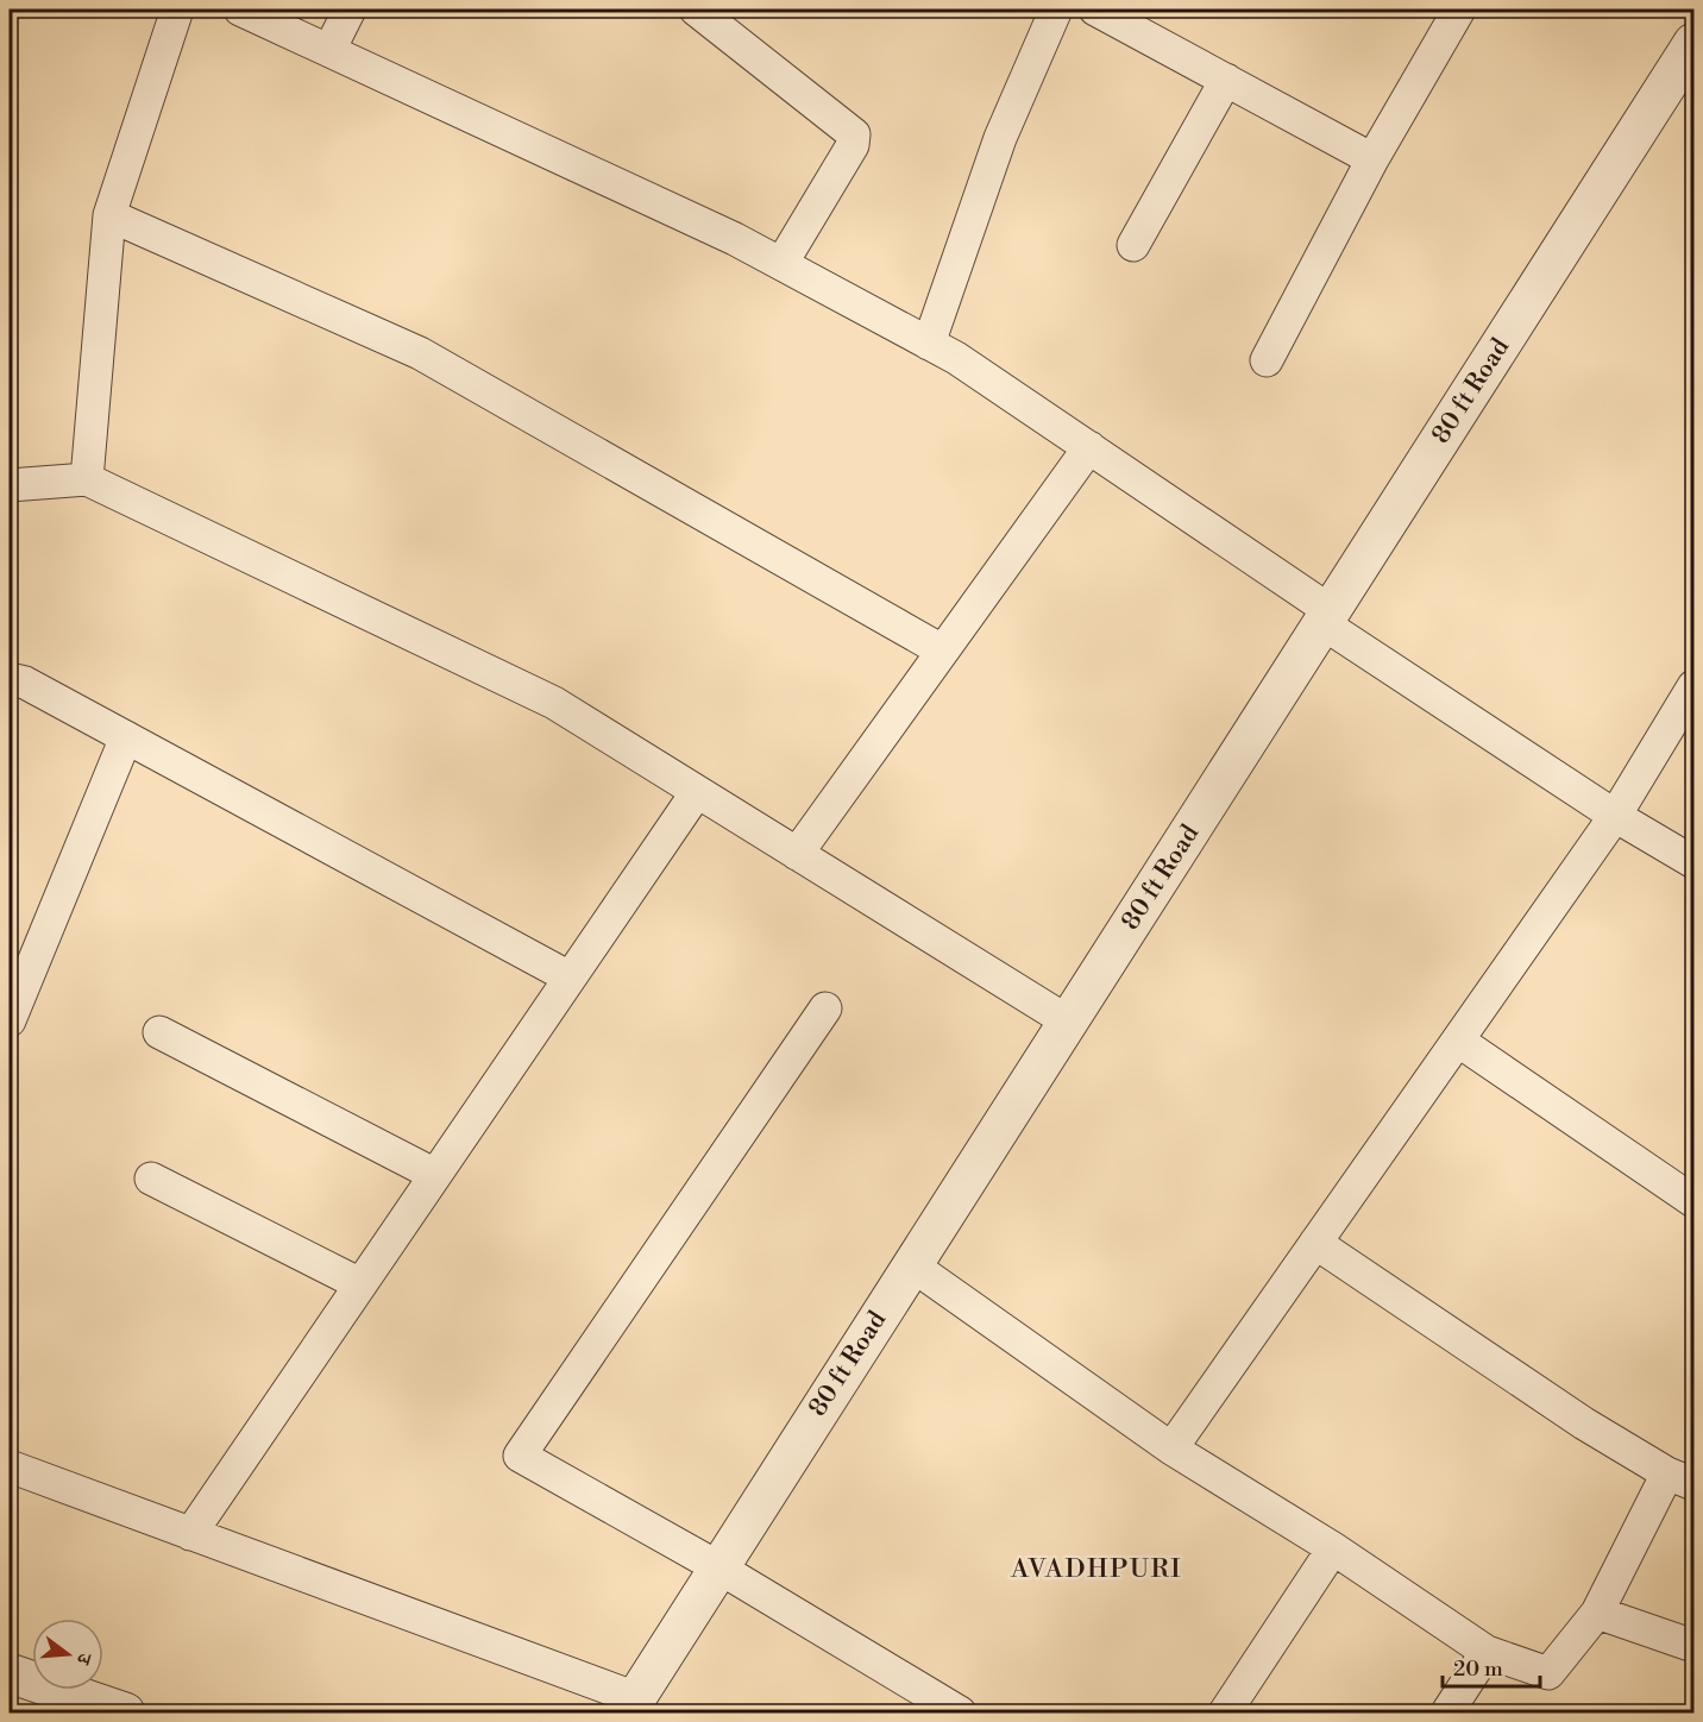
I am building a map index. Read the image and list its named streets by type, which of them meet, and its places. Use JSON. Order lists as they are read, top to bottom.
{
  "streets": {
    "street": ["80 ft Road"]
  },
  "districts": ["AVADHPURI"],
  "scale_bar": "20 m",
  "north": "right"
}
